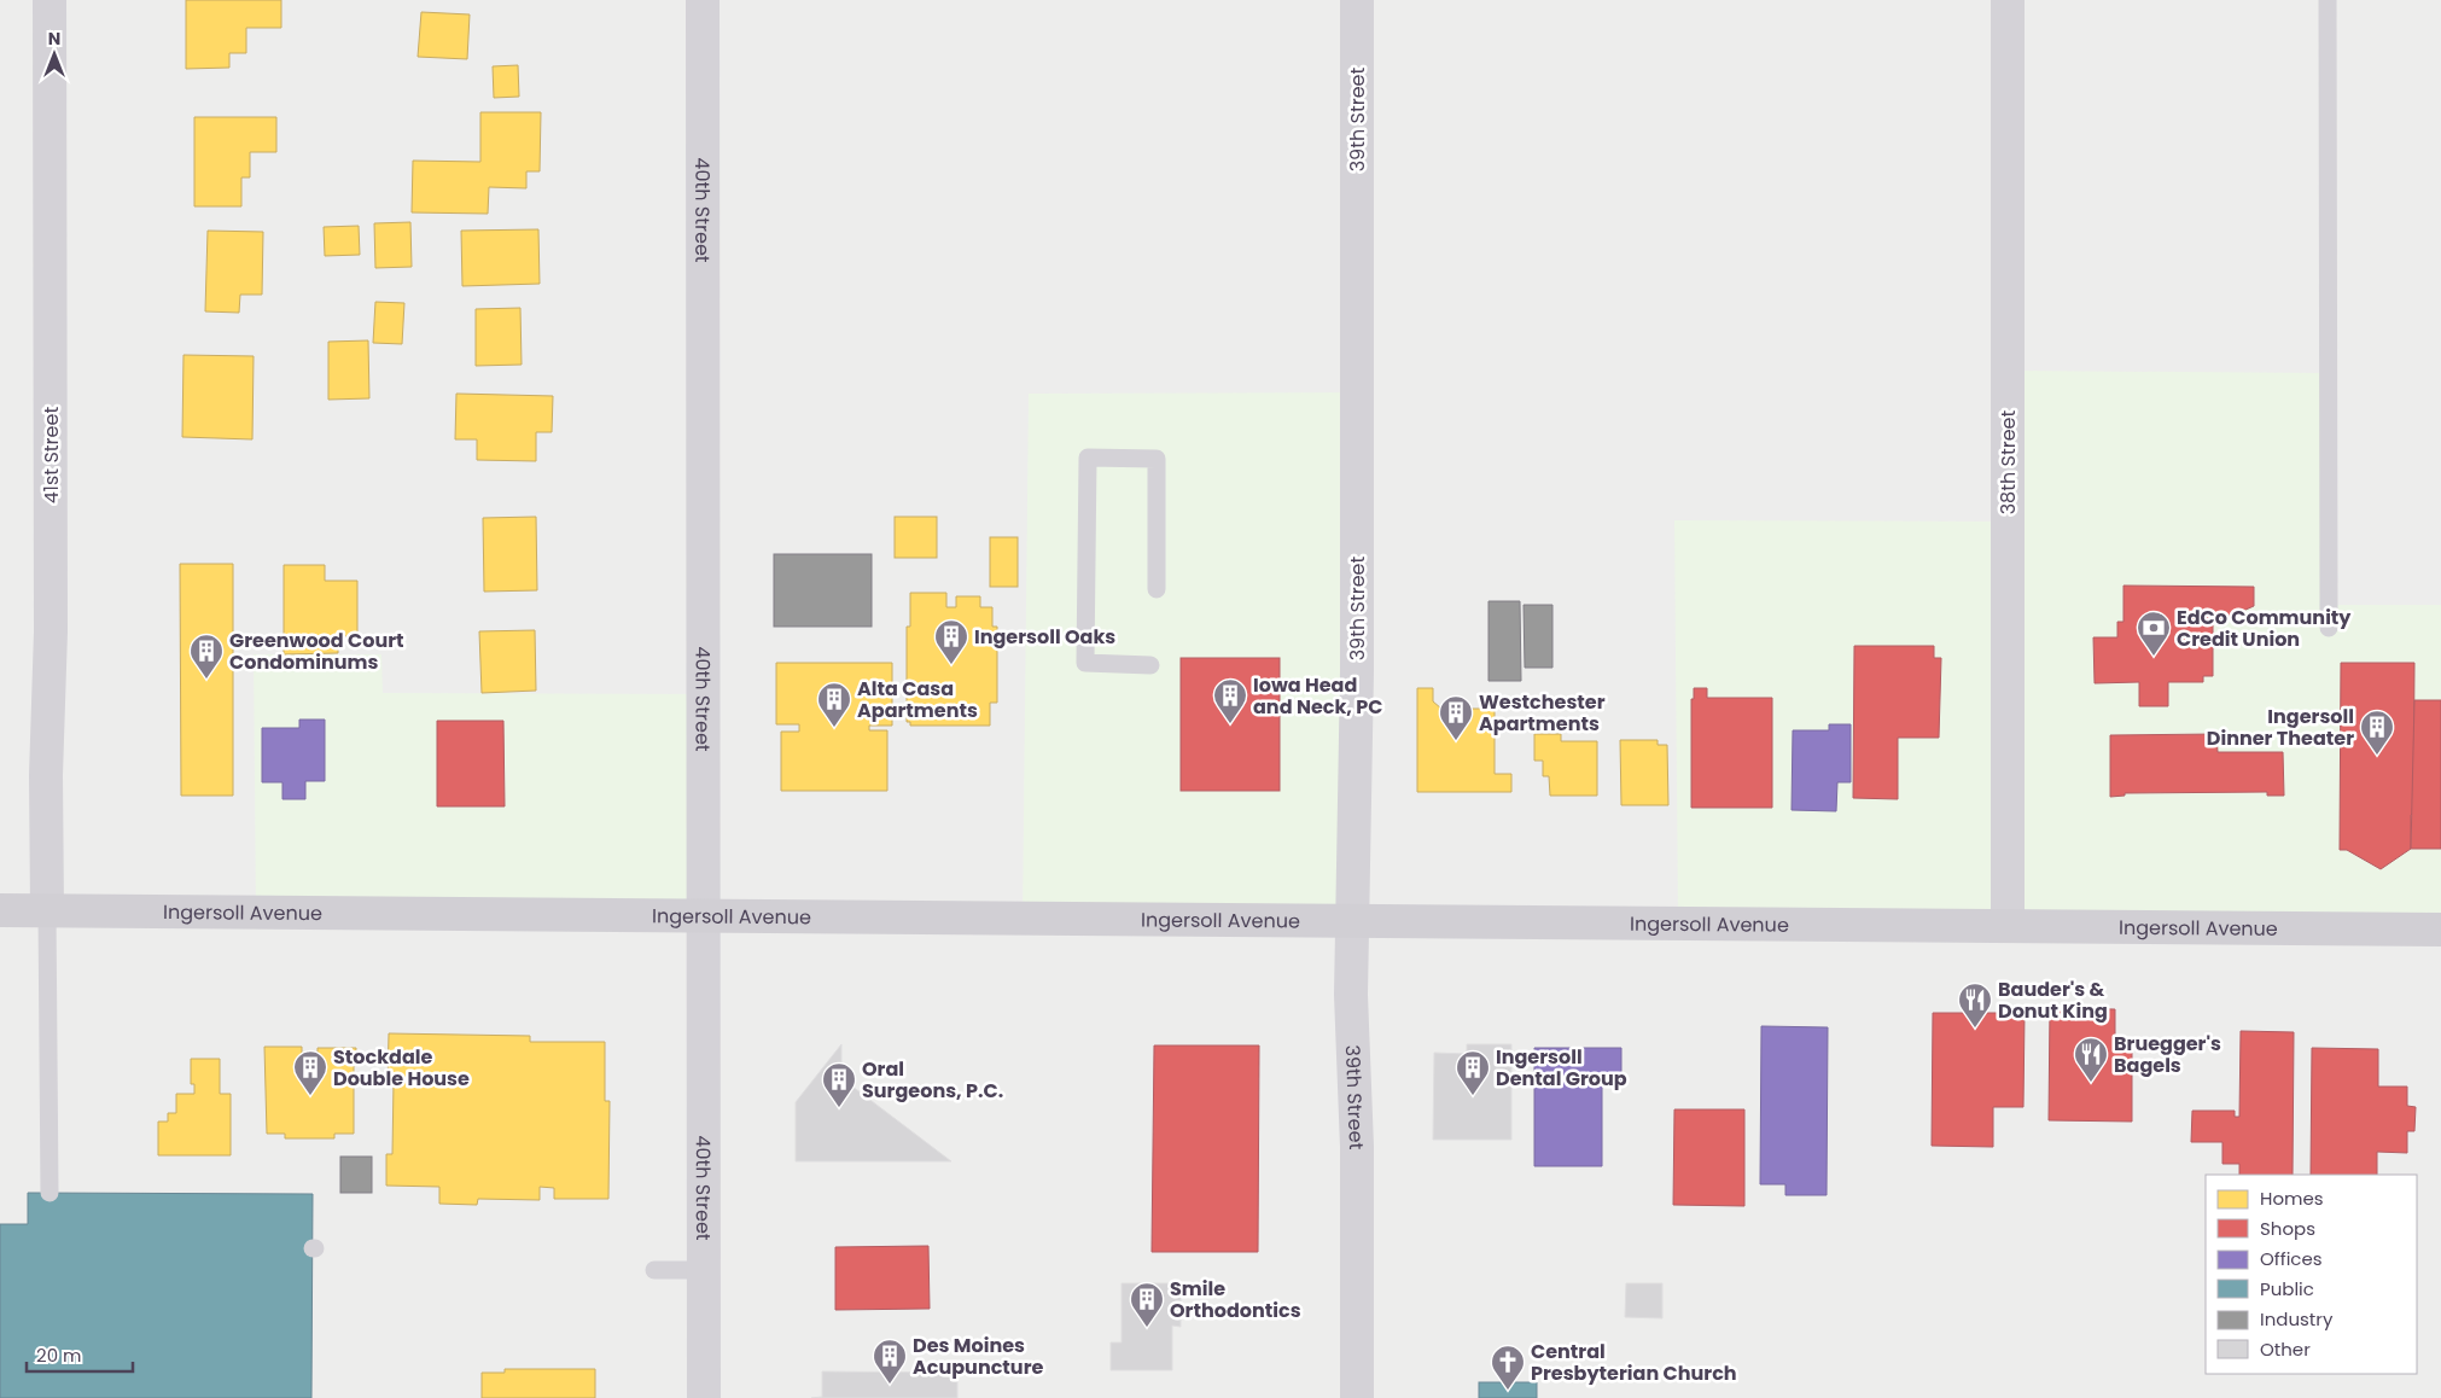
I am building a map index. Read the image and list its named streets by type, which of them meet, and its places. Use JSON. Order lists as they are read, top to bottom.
{
  "streets": {
    "main road": ["Ingersoll Avenue"],
    "street": [
      "39th Street",
      "40th Street",
      "41st Street",
      "38th Street"
    ]
  },
  "crossings": [
    ["39th Street", "Ingersoll Avenue"],
    ["40th Street", "Ingersoll Avenue"],
    ["41st Street", "Ingersoll Avenue"],
    ["38th Street", "Ingersoll Avenue"]
  ],
  "places": {
    "bank": ["EdCo Community Credit Union"],
    "building": [
      "Ingersoll Oaks",
      "Greenwood Court Condominums",
      "Iowa Head and Neck, PC",
      "Alta Casa Apartments",
      "Westchester Apartments",
      "Ingersoll Dinner Theater",
      "Stockdale Double House",
      "Ingersoll Dental Group",
      "Oral Surgeons, P.C.",
      "Smile Orthodontics",
      "Des Moines Acupuncture"
    ],
    "restaurant": ["Bauder's & Donut King", "Bruegger's Bagels"],
    "church": ["Central Presbyterian Church"]
  },
  "legend": [
    "Homes",
    "Shops",
    "Offices",
    "Public",
    "Industry",
    "Other"
  ],
  "scale_bar": "20 m",
  "north": "top"
}
